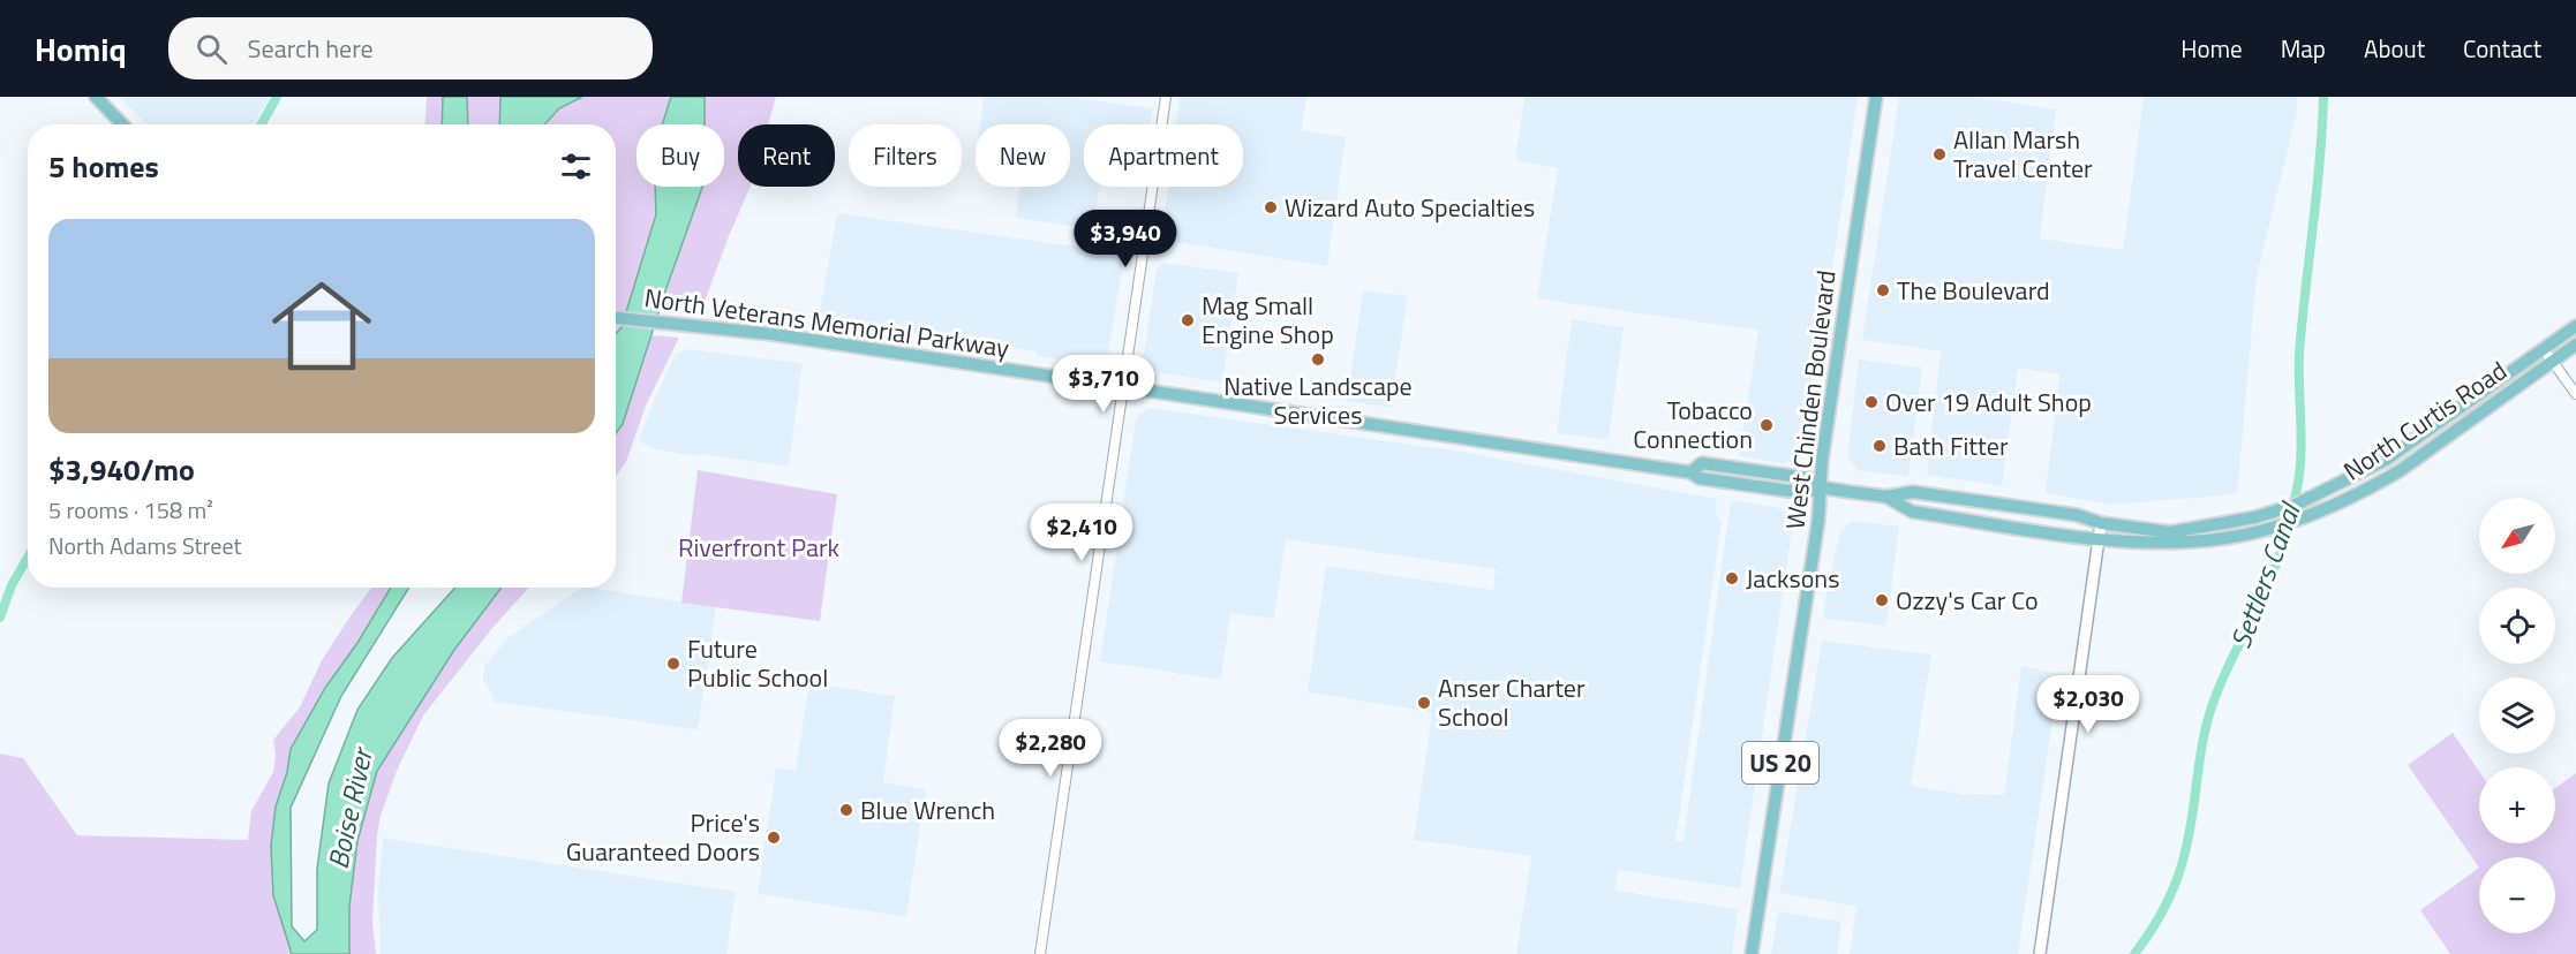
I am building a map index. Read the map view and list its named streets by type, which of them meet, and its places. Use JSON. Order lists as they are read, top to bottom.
{
  "streets": {
    "main road": [
      "North Veterans Memorial Parkway",
      "West Chinden Boulevard",
      "North Curtis Road",
      "US 20"
    ]
  },
  "crossings": [
    ["North Veterans Memorial Parkway", "North Curtis Road"],
    ["West Chinden Boulevard", "North Curtis Road"]
  ],
  "water": ["Settlers Canal", "Boise River"],
  "parks": ["Riverfront Park"],
  "places": [
    "Allan Marsh Travel Center",
    "Wizard Auto Specialties",
    "The Boulevard",
    "Mag Small Engine Shop",
    "Native Landscape Services",
    "Over 19 Adult Shop",
    "Tobacco Connection",
    "Bath Fitter",
    "Jacksons",
    "Ozzy's Car Co",
    "Future Public School",
    "Anser Charter School",
    "Blue Wrench",
    "Price's Guaranteed Doors"
  ],
  "north": "bottom left",
  "page": {
    "header": "Homiq",
    "search": "Search here",
    "nav": [
      "Home",
      "Map",
      "About",
      "Contact"
    ],
    "chip": [
      "Buy",
      "Rent",
      "Filters",
      "New",
      "Apartment"
    ],
    "heading": "5 homes",
    "list": [
      {
        "name": "$3,940/mo",
        "note": "5 rooms · 158 m² · North Adams Street"
      }
    ],
    "price": [
      "$3,940",
      "$3,710",
      "$2,410",
      "$2,030",
      "$2,280"
    ],
    "map_buttons": ["+", "−"]
  }
}
